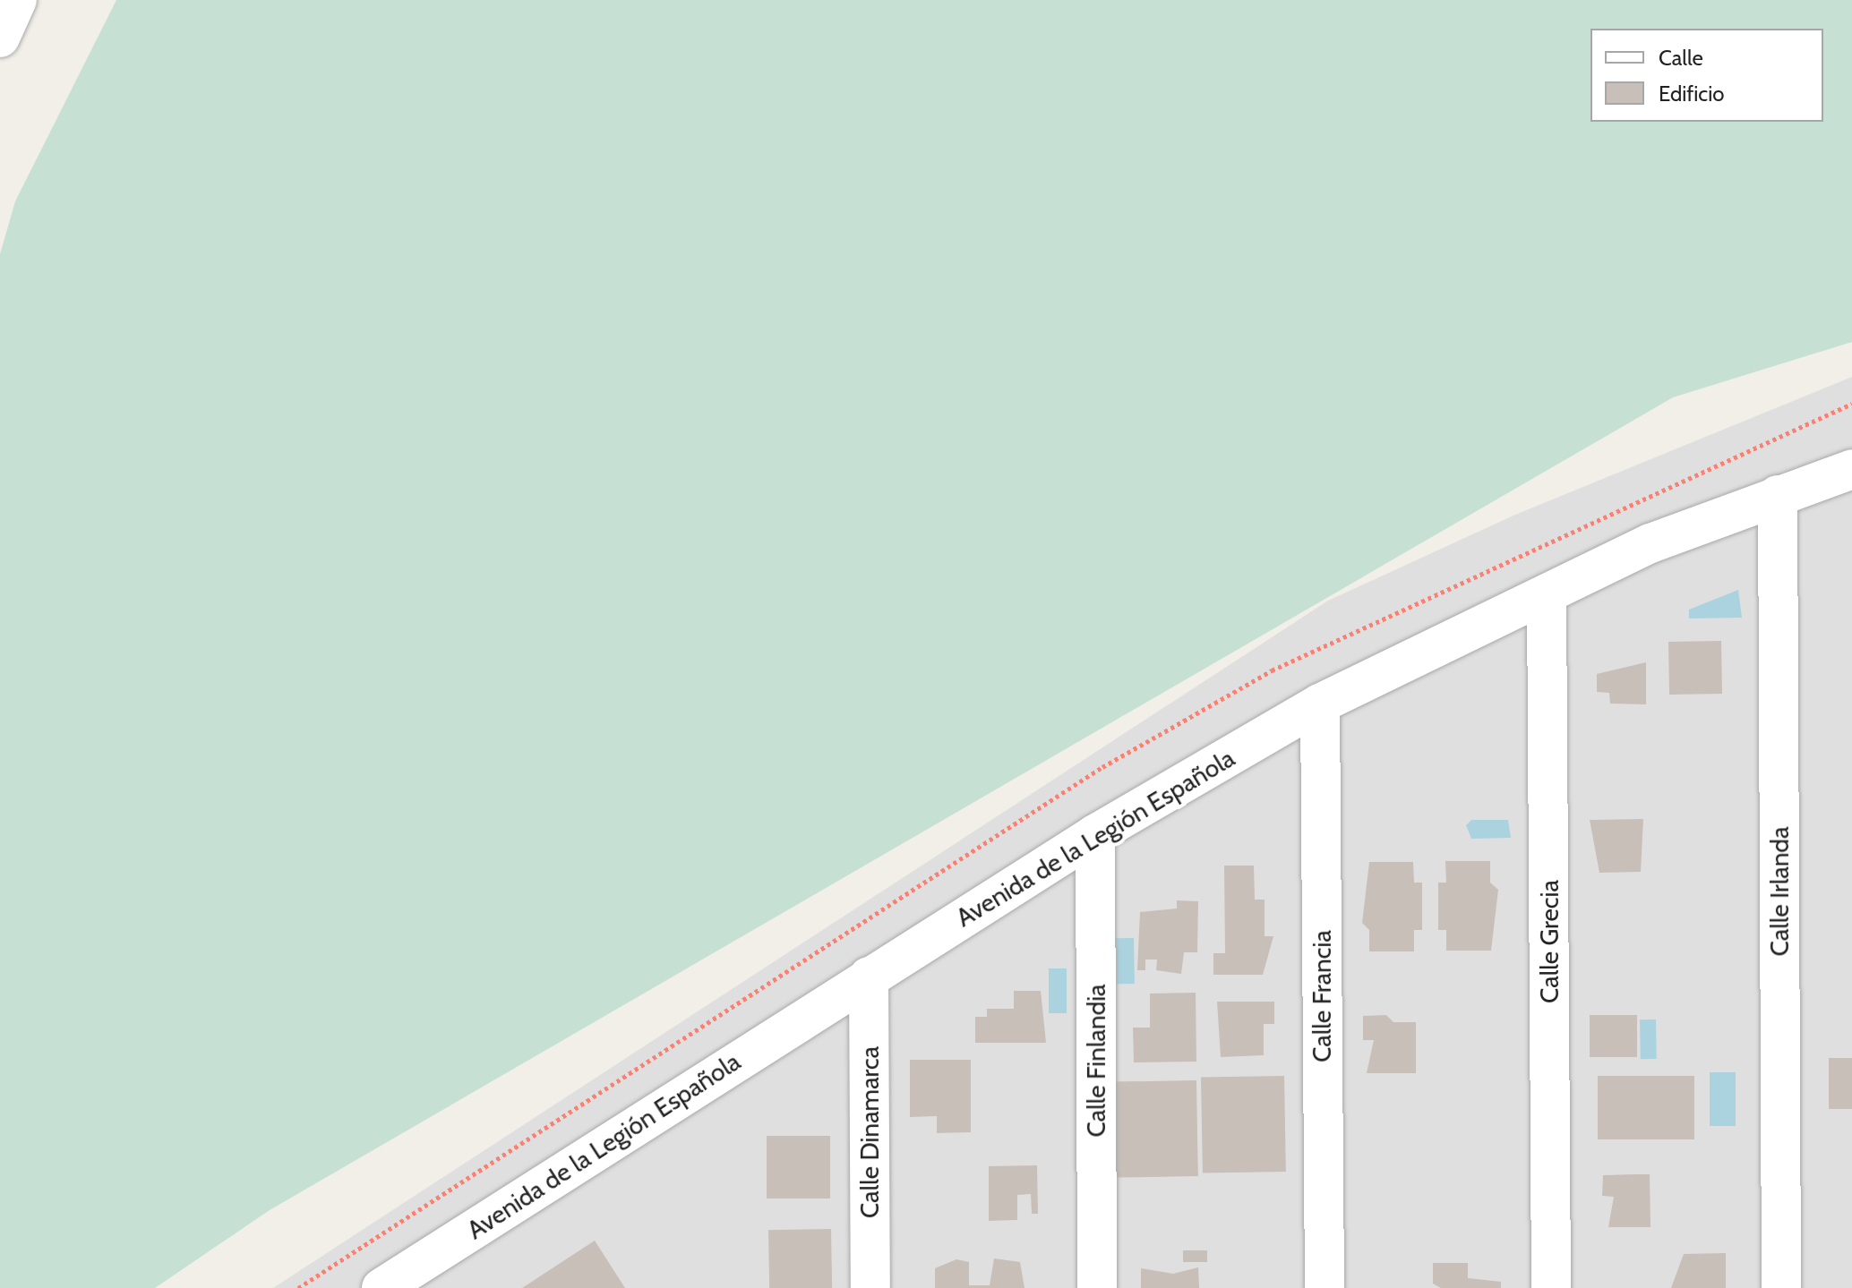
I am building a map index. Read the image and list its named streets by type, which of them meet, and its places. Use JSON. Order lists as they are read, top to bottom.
{
  "streets": {
    "street": [
      "Avenida de la Legión Española",
      "Calle Irlanda",
      "Calle Grecia",
      "Calle Francia",
      "Calle Finlandia",
      "Calle Dinamarca"
    ]
  },
  "crossings": [
    ["Avenida de la Legión Española", "Calle Irlanda"],
    ["Avenida de la Legión Española", "Calle Grecia"],
    ["Avenida de la Legión Española", "Calle Francia"],
    ["Avenida de la Legión Española", "Calle Finlandia"],
    ["Avenida de la Legión Española", "Calle Dinamarca"]
  ],
  "legend": ["Calle", "Edificio"]
}
